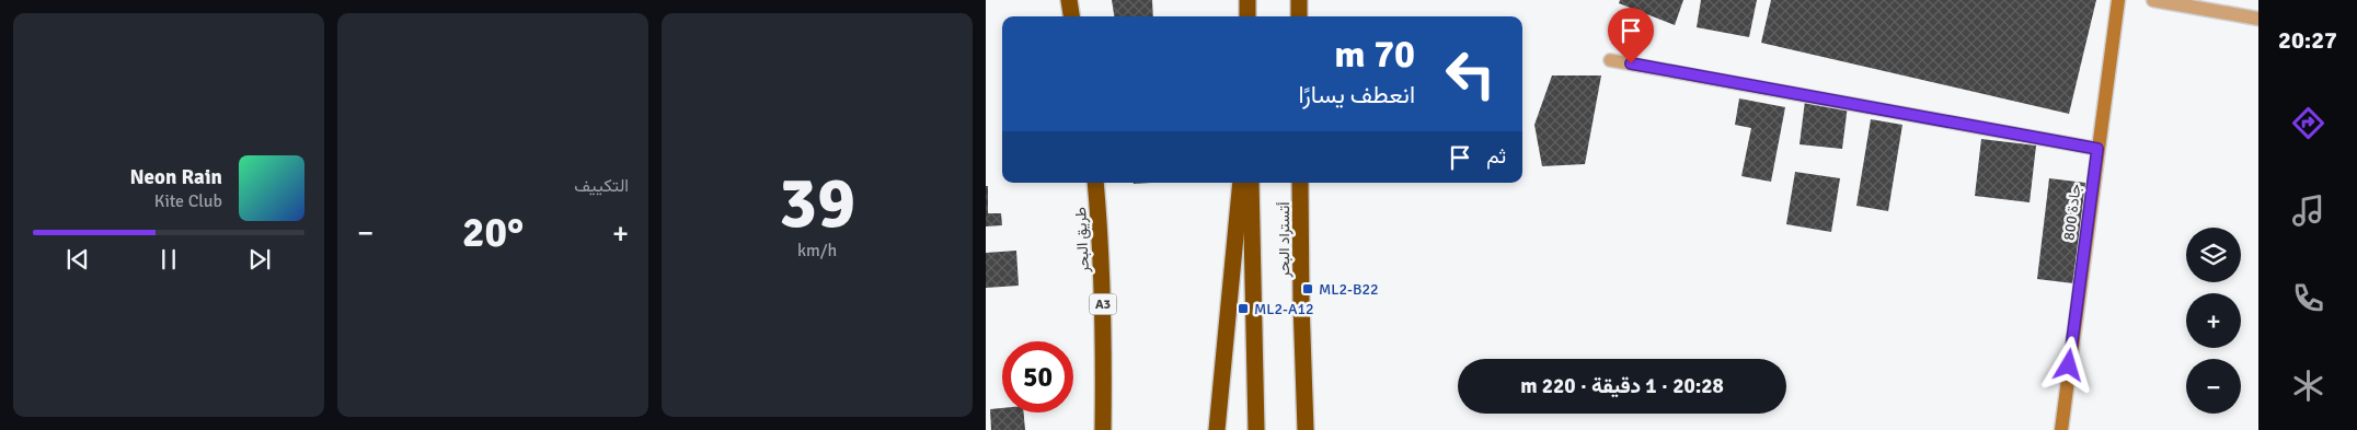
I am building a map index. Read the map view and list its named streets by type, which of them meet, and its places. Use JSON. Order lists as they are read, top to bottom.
{
  "streets": {
    "highway": ["طريق البحر", "أتستراد البحر", "A3"],
    "main road": ["جادة 800"]
  },
  "places": {
    "transit": ["ML2-B22", "ML2-A12"]
  },
  "page": {
    "tabs": "20:27",
    "tile": [
      ["39", "km/h"],
      "التكييف"
    ],
    "turn": ["70 m", "انعطف يسارًا"],
    "then": "ثم",
    "song": ["Neon Rain", "Kite Club"],
    "heat": ["−", "20°", "+"],
    "map_buttons": ["+", "−"],
    "limit": "50",
    "trip": "20:28 · 1 دقيقة · 220 m"
  }
}
